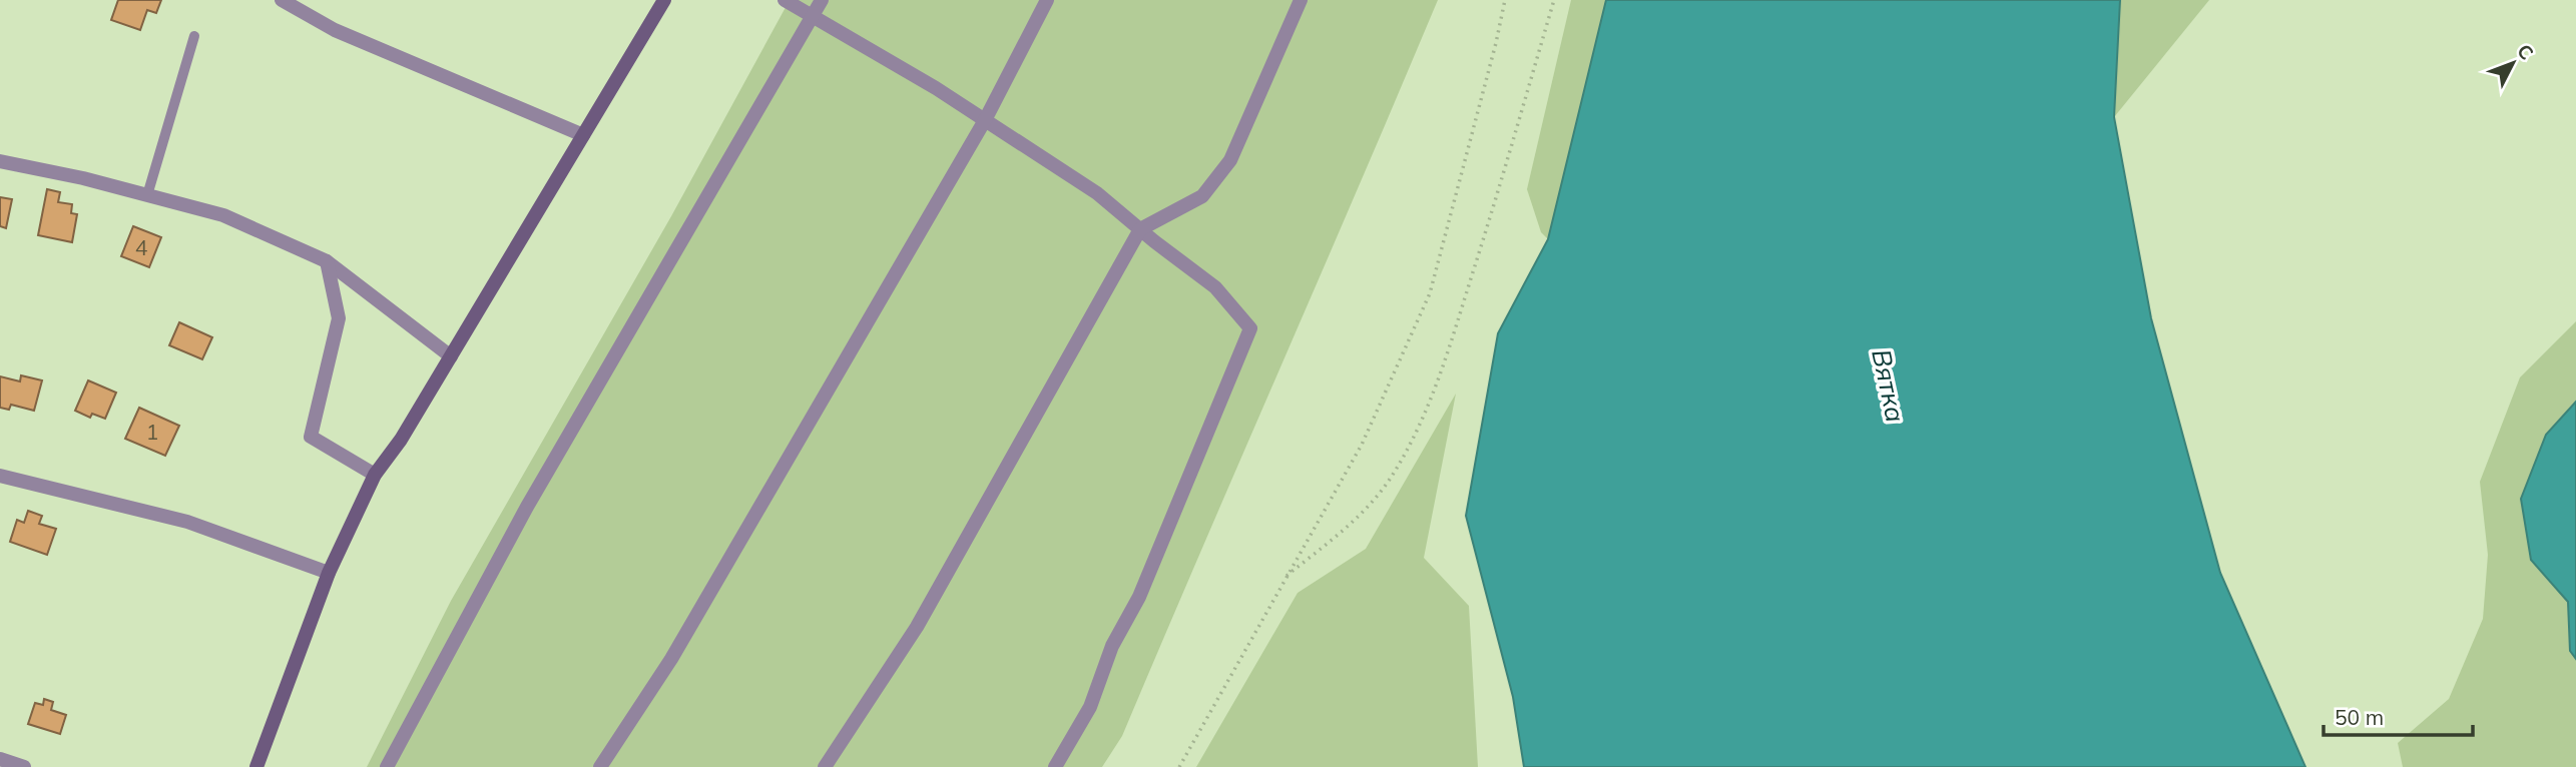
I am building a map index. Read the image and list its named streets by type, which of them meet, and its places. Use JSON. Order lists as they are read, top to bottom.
{
  "water": ["Вятка"],
  "house_numbers": ["4", "1"],
  "scale_bar": "50 m",
  "north": "top right"
}
